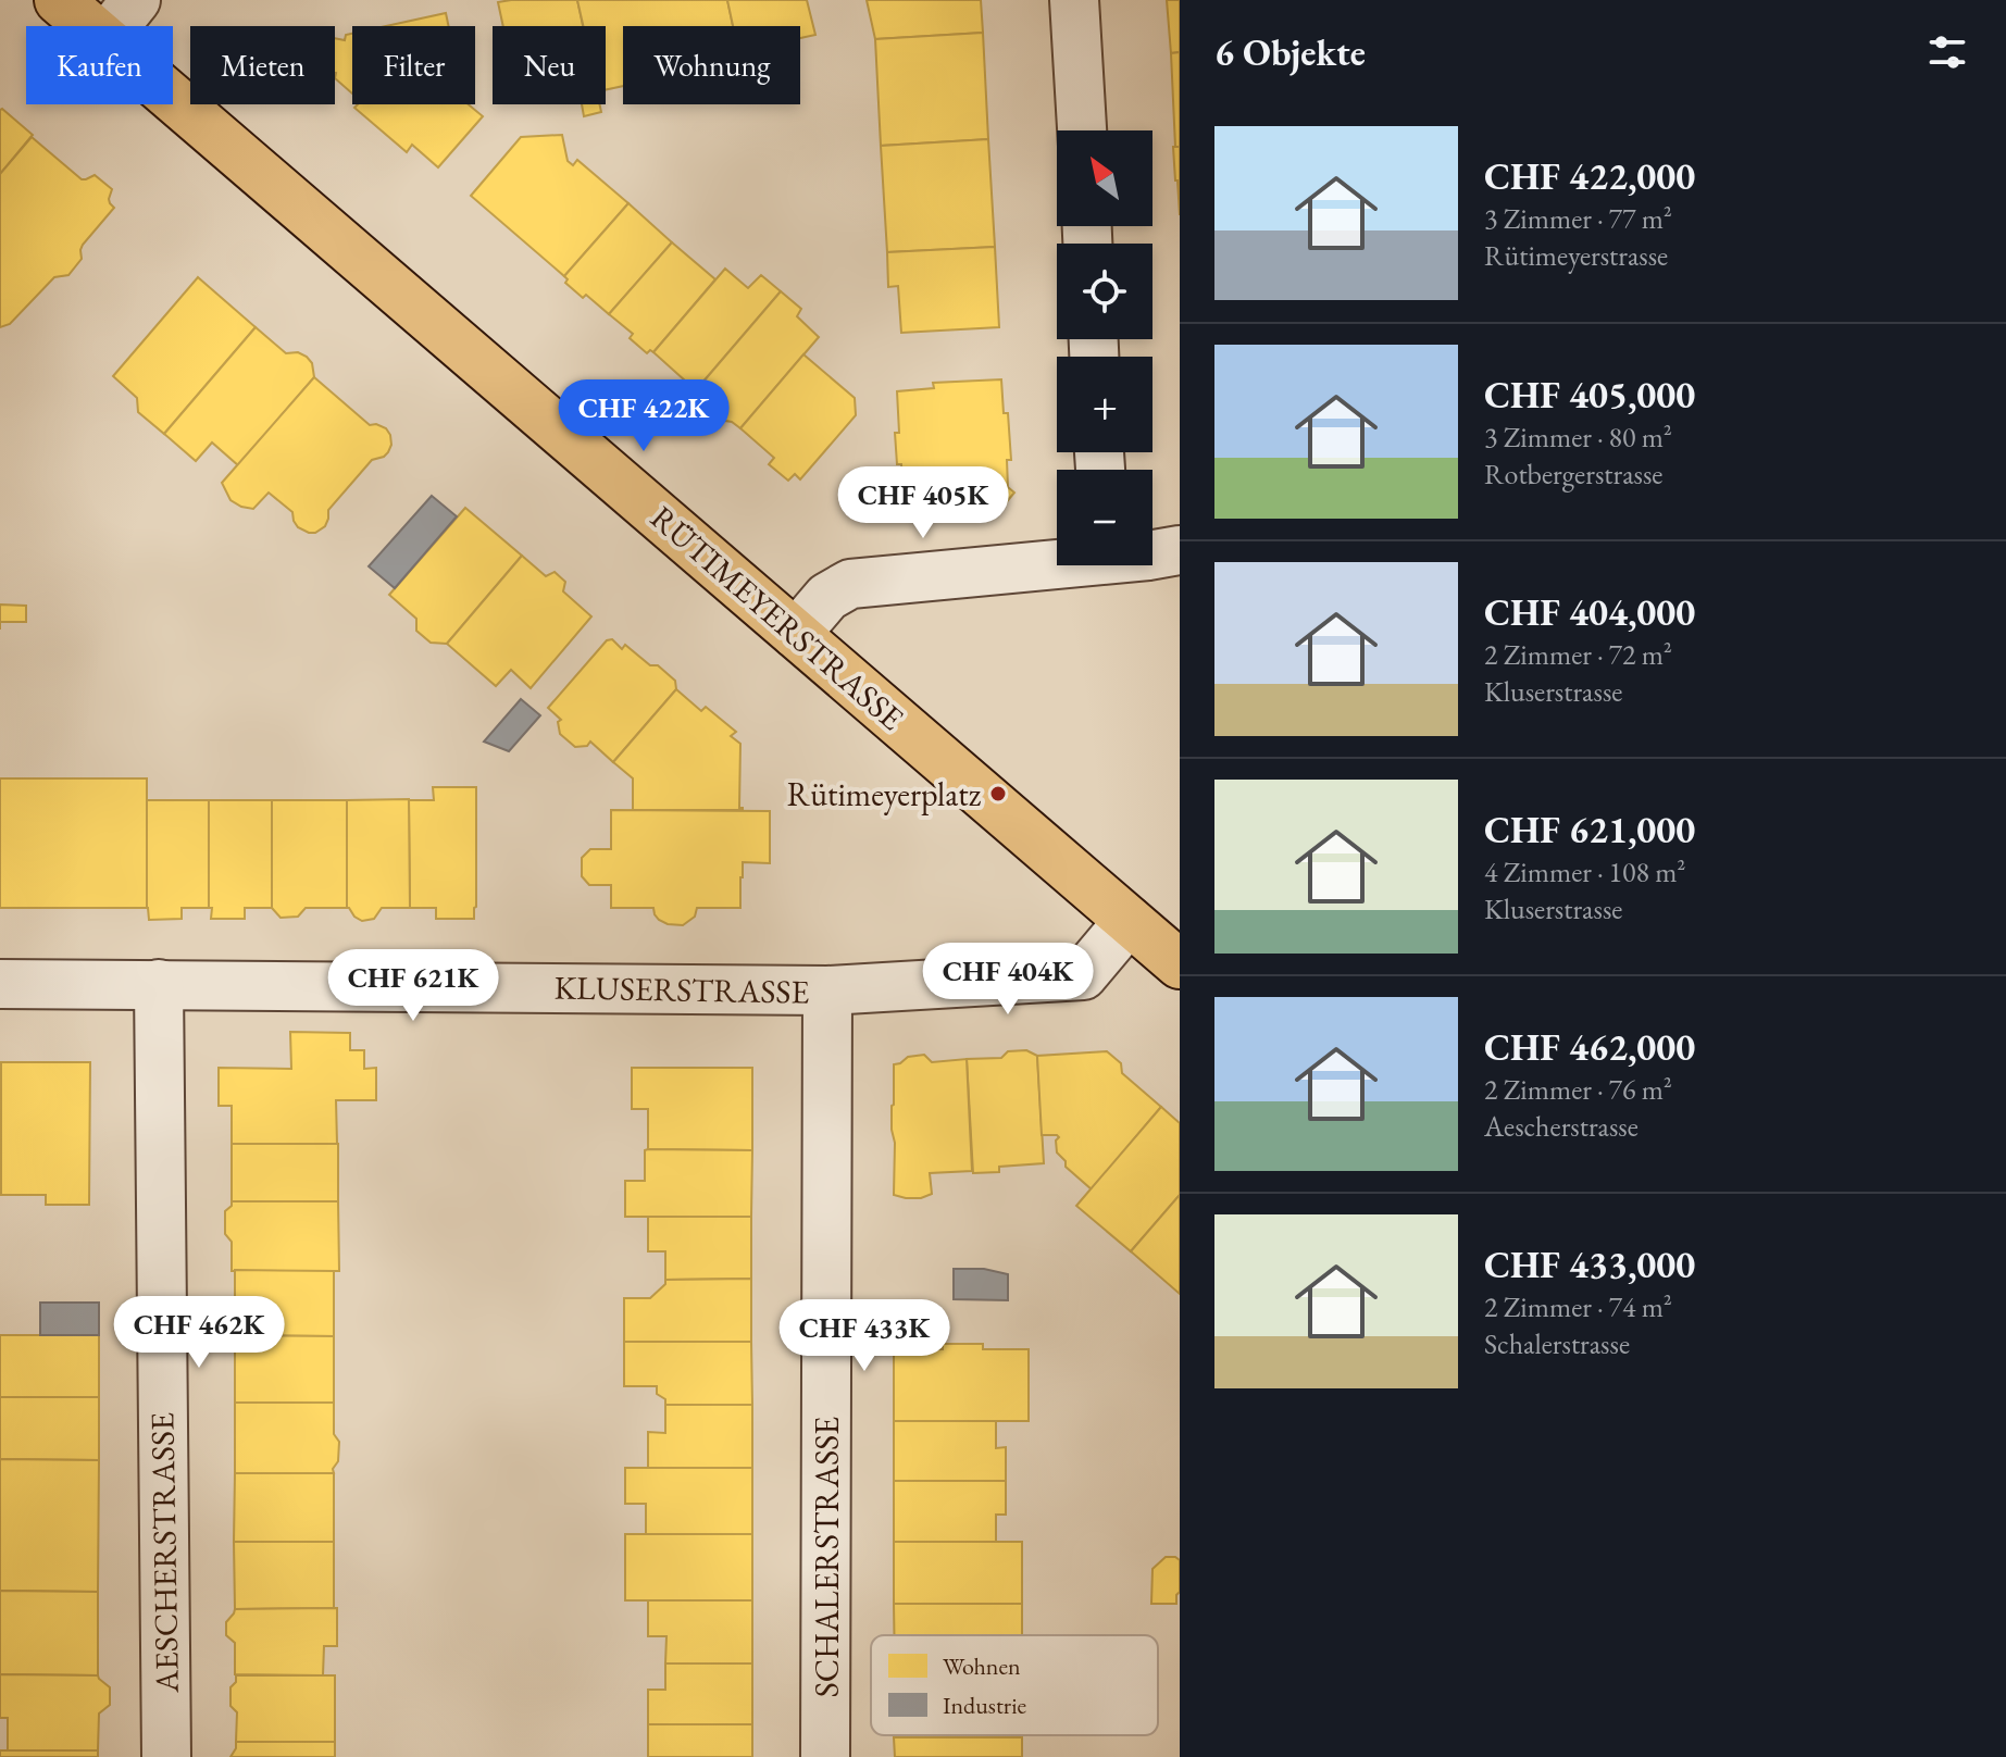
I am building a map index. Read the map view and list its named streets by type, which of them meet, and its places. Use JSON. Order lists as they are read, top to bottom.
{
  "streets": {
    "main road": ["RÜTIMEYERSTRASSE"],
    "street": ["KLUSERSTRASSE", "AESCHERSTRASSE", "SCHALERSTRASSE"]
  },
  "crossings": [
    ["RÜTIMEYERSTRASSE", "KLUSERSTRASSE"],
    ["KLUSERSTRASSE", "AESCHERSTRASSE"],
    ["KLUSERSTRASSE", "SCHALERSTRASSE"]
  ],
  "places": ["Rütimeyerplatz"],
  "legend": ["Wohnen", "Industrie"],
  "north": "top left",
  "page": {
    "heading": "6 Objekte",
    "chip": [
      "Kaufen",
      "Mieten",
      "Filter",
      "Neu",
      "Wohnung"
    ],
    "list": [
      {
        "name": "CHF 422,000",
        "note": "3 Zimmer · 77 m² · Rütimeyerstrasse"
      },
      {
        "name": "CHF 405,000",
        "note": "3 Zimmer · 80 m² · Rotbergerstrasse"
      },
      {
        "name": "CHF 404,000",
        "note": "2 Zimmer · 72 m² · Kluserstrasse"
      },
      {
        "name": "CHF 621,000",
        "note": "4 Zimmer · 108 m² · Kluserstrasse"
      },
      {
        "name": "CHF 462,000",
        "note": "2 Zimmer · 76 m² · Aescherstrasse"
      },
      {
        "name": "CHF 433,000",
        "note": "2 Zimmer · 74 m² · Schalerstrasse"
      }
    ],
    "map_buttons": ["+", "−"],
    "price": [
      "CHF 422K",
      "CHF 405K",
      "CHF 404K",
      "CHF 621K",
      "CHF 462K",
      "CHF 433K"
    ]
  }
}
